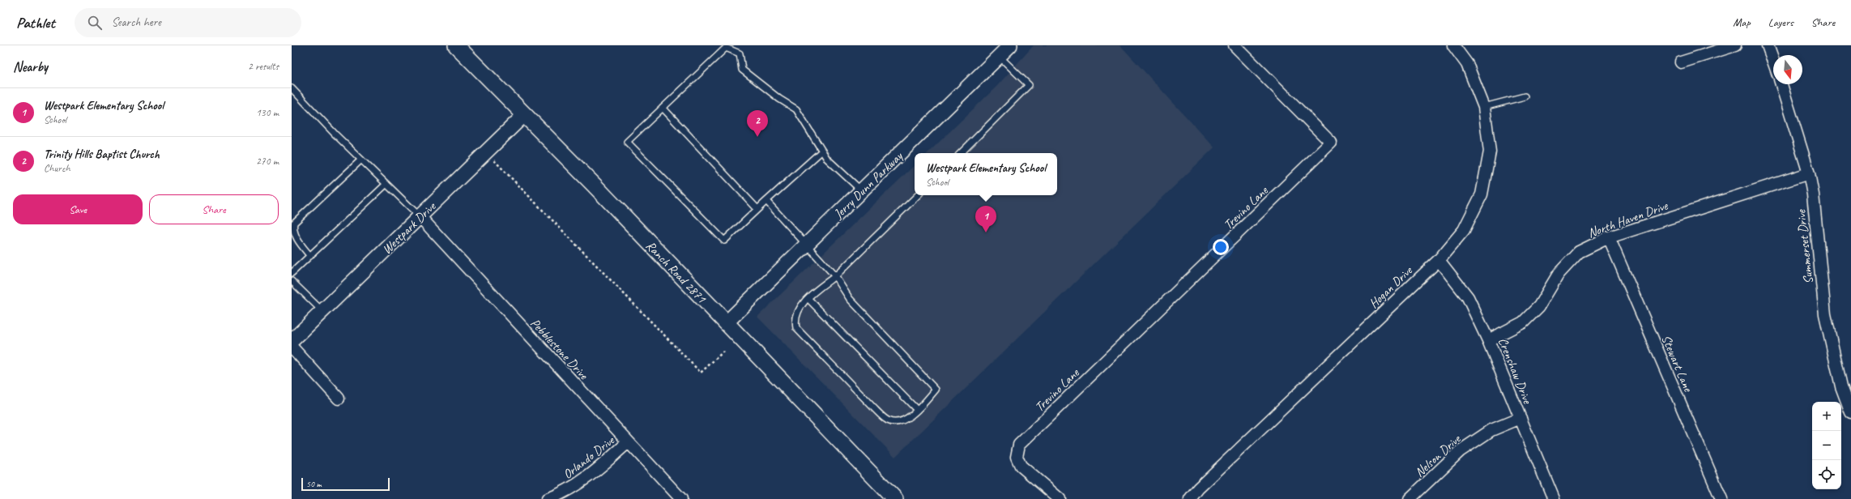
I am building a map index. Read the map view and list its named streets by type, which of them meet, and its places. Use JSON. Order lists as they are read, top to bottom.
{
  "streets": {
    "main road": ["Ranch Road 2871"],
    "street": [
      "Jerry Dunn Parkway",
      "Trevino Lane",
      "North Haven Drive",
      "Westpark Drive",
      "Summerset Drive",
      "Hogan Drive",
      "Pebblestone Drive",
      "Stewart Lane",
      "Crenshaw Drive",
      "Nelson Drive",
      "Orlando Drive"
    ]
  },
  "crossings": [
    ["Jerry Dunn Parkway", "Ranch Road 2871"],
    ["North Haven Drive", "Summerset Drive"],
    ["North Haven Drive", "Stewart Lane"],
    ["North Haven Drive", "Crenshaw Drive"],
    ["Westpark Drive", "Ranch Road 2871"],
    ["Westpark Drive", "Pebblestone Drive"],
    ["Hogan Drive", "Crenshaw Drive"],
    ["Pebblestone Drive", "Orlando Drive"],
    ["Crenshaw Drive", "Nelson Drive"]
  ],
  "scale_bar": "50 m",
  "north": "bottom",
  "page": {
    "header": "Pathlet",
    "search": "Search here",
    "nav": ["Map", "Layers", "Share"],
    "heading": ["Nearby", "2 results"],
    "list": [
      {
        "mark": "1",
        "name": "Westpark Elementary School",
        "note": "School",
        "value": "130 m"
      },
      {
        "mark": "2",
        "name": "Trinity Hills Baptist Church",
        "note": "Church",
        "value": "270 m"
      }
    ],
    "pins": ["2", "1"],
    "popup": ["Westpark Elementary School", "School"],
    "buttons": ["Save", "Share"],
    "map_buttons": ["+", "−"],
    "scale": "50 m"
  }
}
